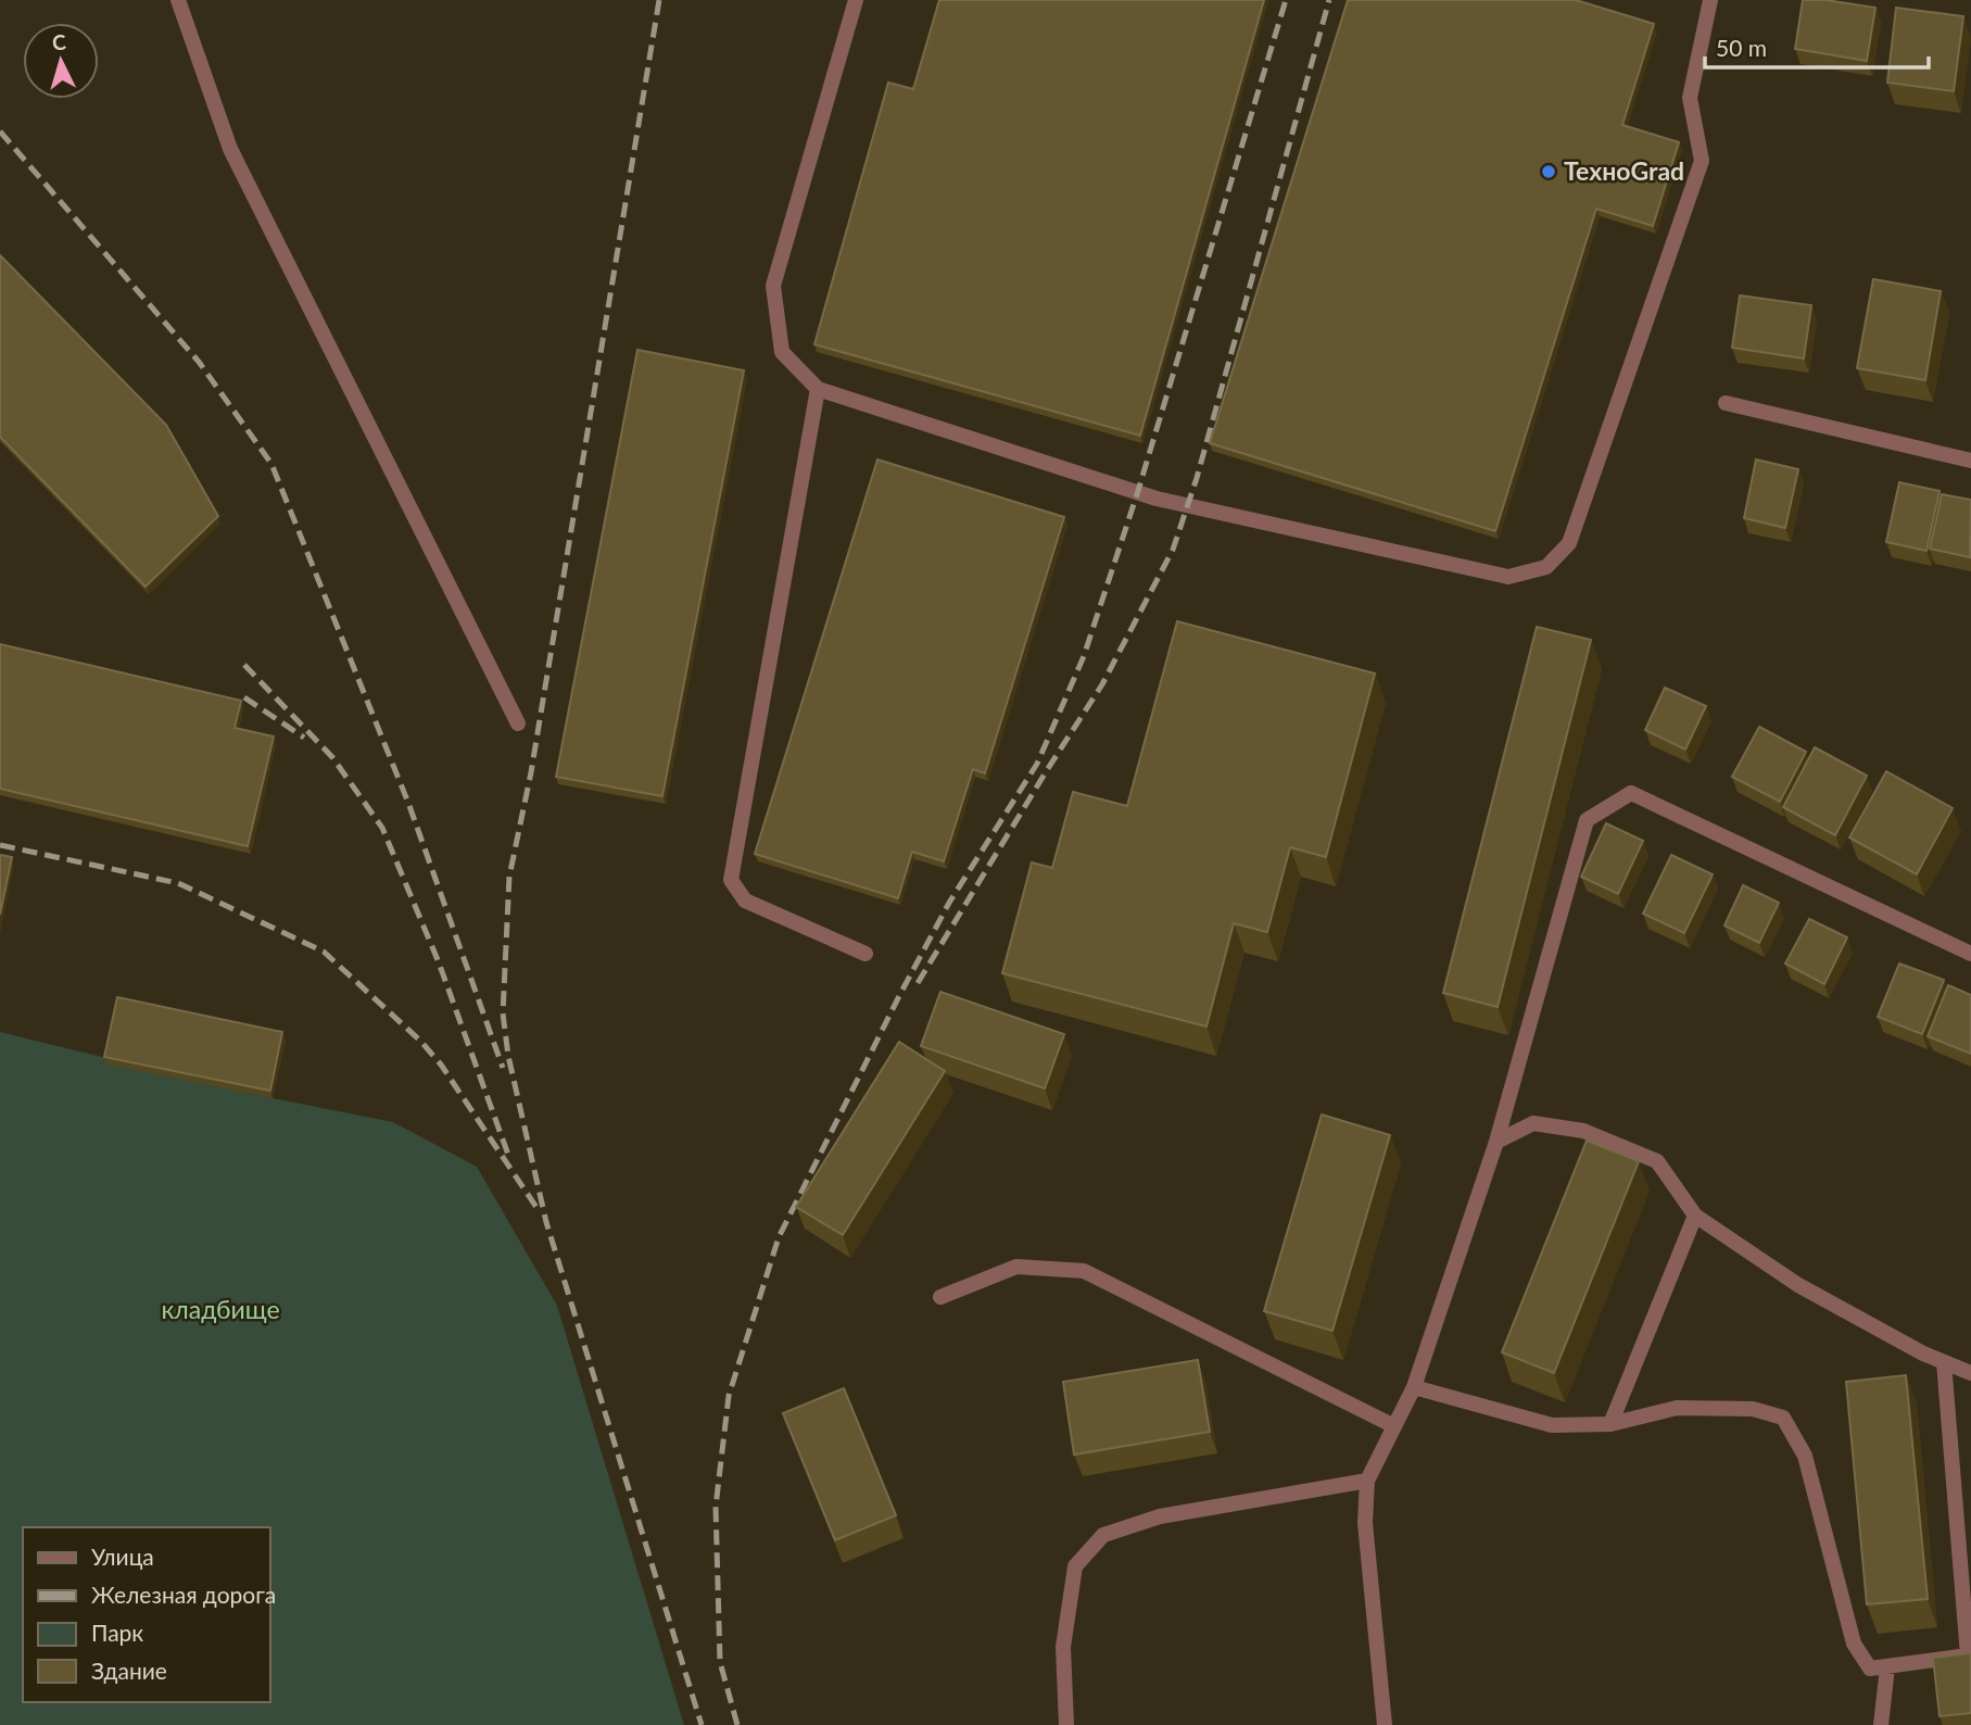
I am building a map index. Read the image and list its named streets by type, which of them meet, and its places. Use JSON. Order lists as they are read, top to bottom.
{
  "parks": ["кладбище"],
  "places": ["ТехноGrad"],
  "legend": [
    "Улица",
    "Железная дорога",
    "Парк",
    "Здание"
  ],
  "scale_bar": "50 m",
  "north": "top"
}
